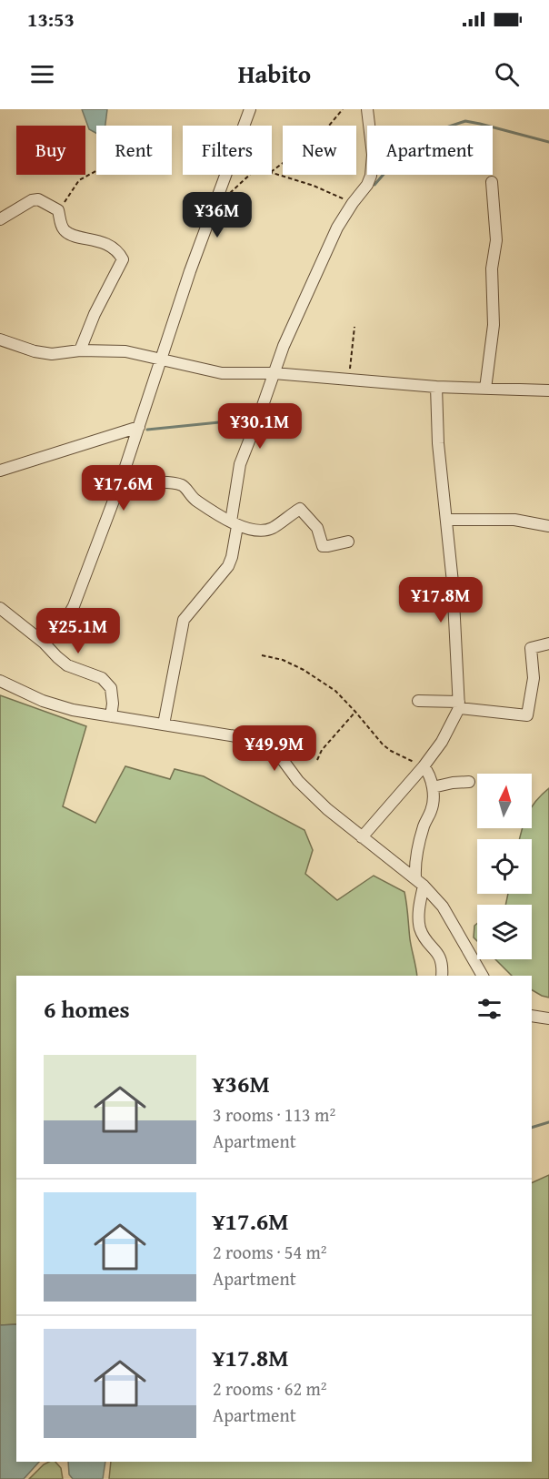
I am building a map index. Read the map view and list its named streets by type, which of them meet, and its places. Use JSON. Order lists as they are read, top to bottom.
{
  "north": "top",
  "page": {
    "status": "13:53",
    "header": "Habito",
    "chip": [
      "Buy",
      "Rent",
      "Filters",
      "New",
      "Apartment"
    ],
    "price": [
      "¥36M",
      "¥30.1M",
      "¥17.6M",
      "¥17.8M",
      "¥25.1M",
      "¥49.9M"
    ],
    "heading": "6 homes",
    "list": [
      {
        "name": "¥36M",
        "note": "3 rooms · 113 m² · Apartment"
      },
      {
        "name": "¥17.6M",
        "note": "2 rooms · 54 m² · Apartment"
      },
      {
        "name": "¥17.8M",
        "note": "2 rooms · 62 m² · Apartment"
      }
    ]
  }
}
